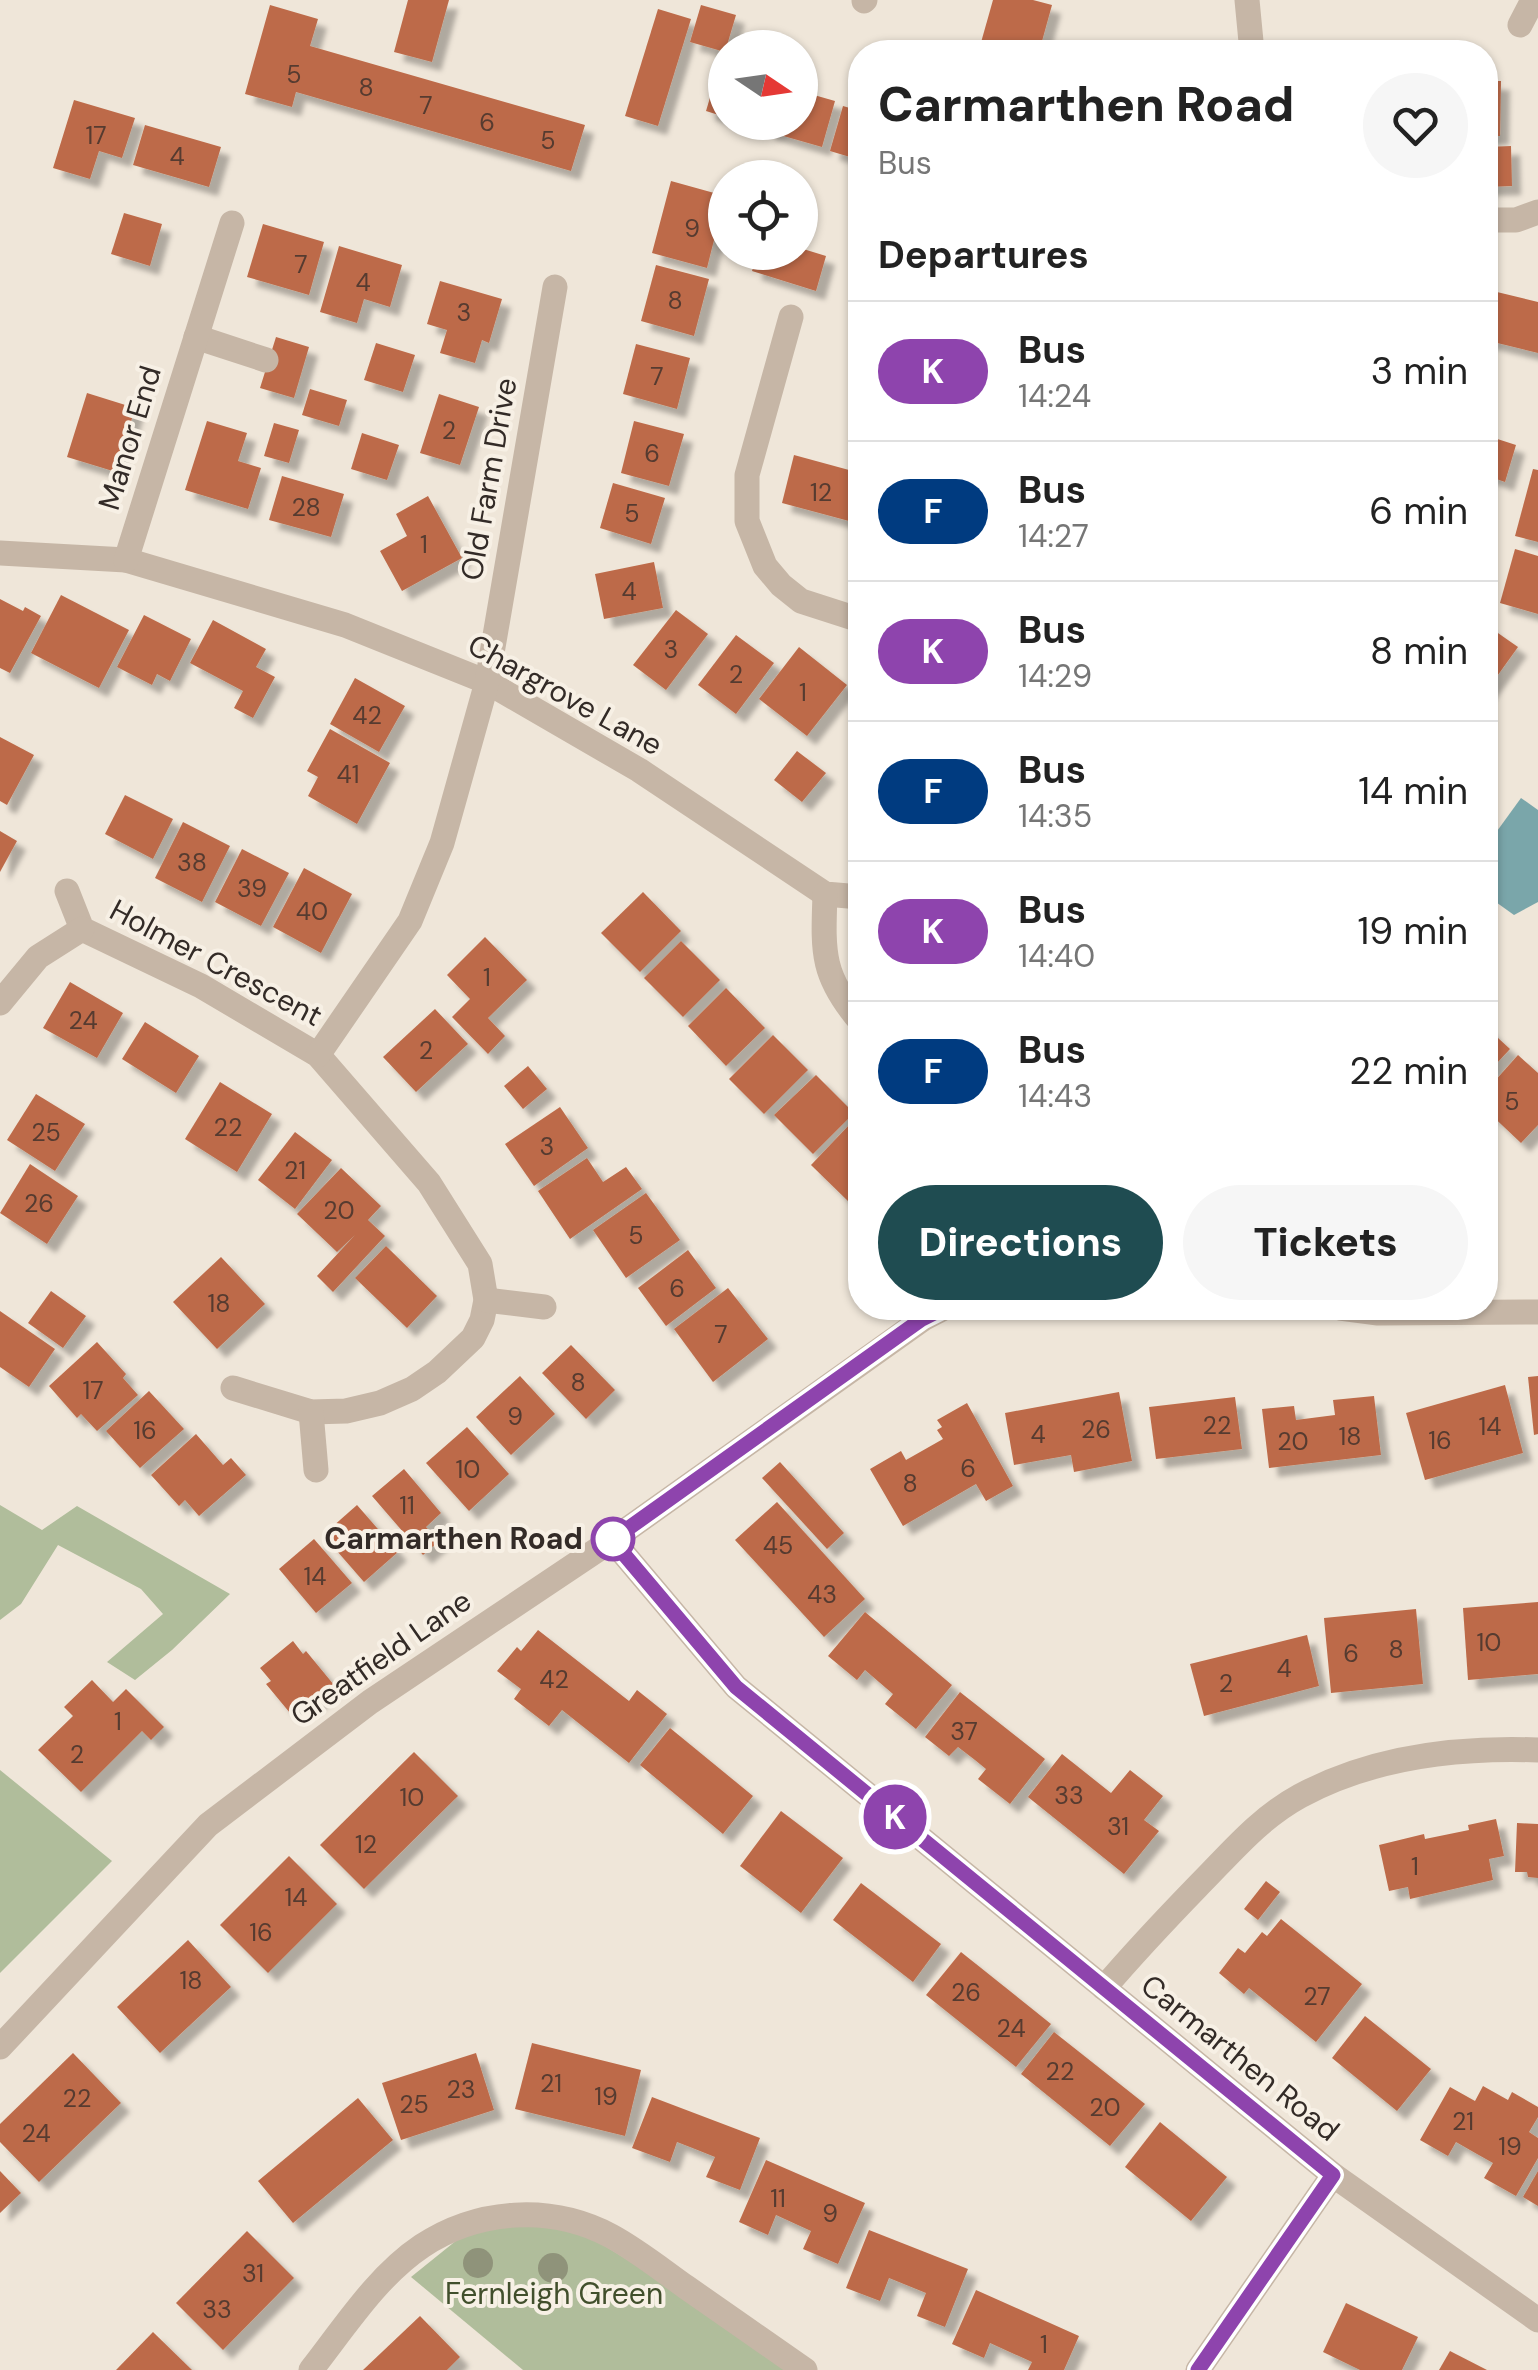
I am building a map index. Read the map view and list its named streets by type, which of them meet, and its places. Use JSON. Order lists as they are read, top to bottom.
{
  "streets": {
    "street": [
      "Manor End",
      "Old Farm Drive",
      "Chargrove Lane",
      "Holmer Crescent",
      "Greatfield Lane",
      "Carmarthen Road"
    ]
  },
  "crossings": [
    ["Manor End", "Chargrove Lane"],
    ["Old Farm Drive", "Chargrove Lane"],
    ["Old Farm Drive", "Holmer Crescent"],
    ["Chargrove Lane", "Holmer Crescent"],
    ["Greatfield Lane", "Carmarthen Road"]
  ],
  "parks": ["Fernleigh Green"],
  "places": ["Carmarthen Road"],
  "lines": ["bus line K"],
  "house_numbers": [
    "5",
    "8",
    "7",
    "6",
    "17",
    "5",
    "4",
    "9",
    "7",
    "4",
    "8",
    "3",
    "7",
    "2",
    "6",
    "12",
    "28",
    "5",
    "1",
    "4",
    "3",
    "2",
    "1",
    "42",
    "41",
    "38",
    "39",
    "40",
    "1",
    "24",
    "2",
    "5",
    "22",
    "25",
    "3",
    "21",
    "26",
    "20",
    "5",
    "6",
    "18",
    "7",
    "8",
    "17",
    "9",
    "22",
    "14",
    "26",
    "16",
    "4",
    "18",
    "16",
    "20",
    "6",
    "10",
    "8",
    "11",
    "45",
    "14",
    "43",
    "10",
    "8",
    "6",
    "4",
    "42",
    "2",
    "1",
    "37",
    "2",
    "33",
    "10",
    "31",
    "12",
    "1",
    "14",
    "16",
    "18",
    "26",
    "27",
    "24",
    "22",
    "21",
    "23",
    "19",
    "22",
    "25",
    "20",
    "21",
    "24",
    "19",
    "11",
    "9",
    "31",
    "33",
    "1"
  ],
  "north": "right",
  "page": {
    "on_map": "K",
    "heading": [
      ["Carmarthen Road", "Bus"],
      "Departures"
    ],
    "list": [
      {
        "mark": "K",
        "name": "Bus",
        "note": "14:24",
        "value": "3 min"
      },
      {
        "mark": "F",
        "name": "Bus",
        "note": "14:27",
        "value": "6 min"
      },
      {
        "mark": "K",
        "name": "Bus",
        "note": "14:29",
        "value": "8 min"
      },
      {
        "mark": "F",
        "name": "Bus",
        "note": "14:35",
        "value": "14 min"
      },
      {
        "mark": "K",
        "name": "Bus",
        "note": "14:40",
        "value": "19 min"
      },
      {
        "mark": "F",
        "name": "Bus",
        "note": "14:43",
        "value": "22 min"
      }
    ],
    "buttons": ["Directions", "Tickets"]
  }
}
